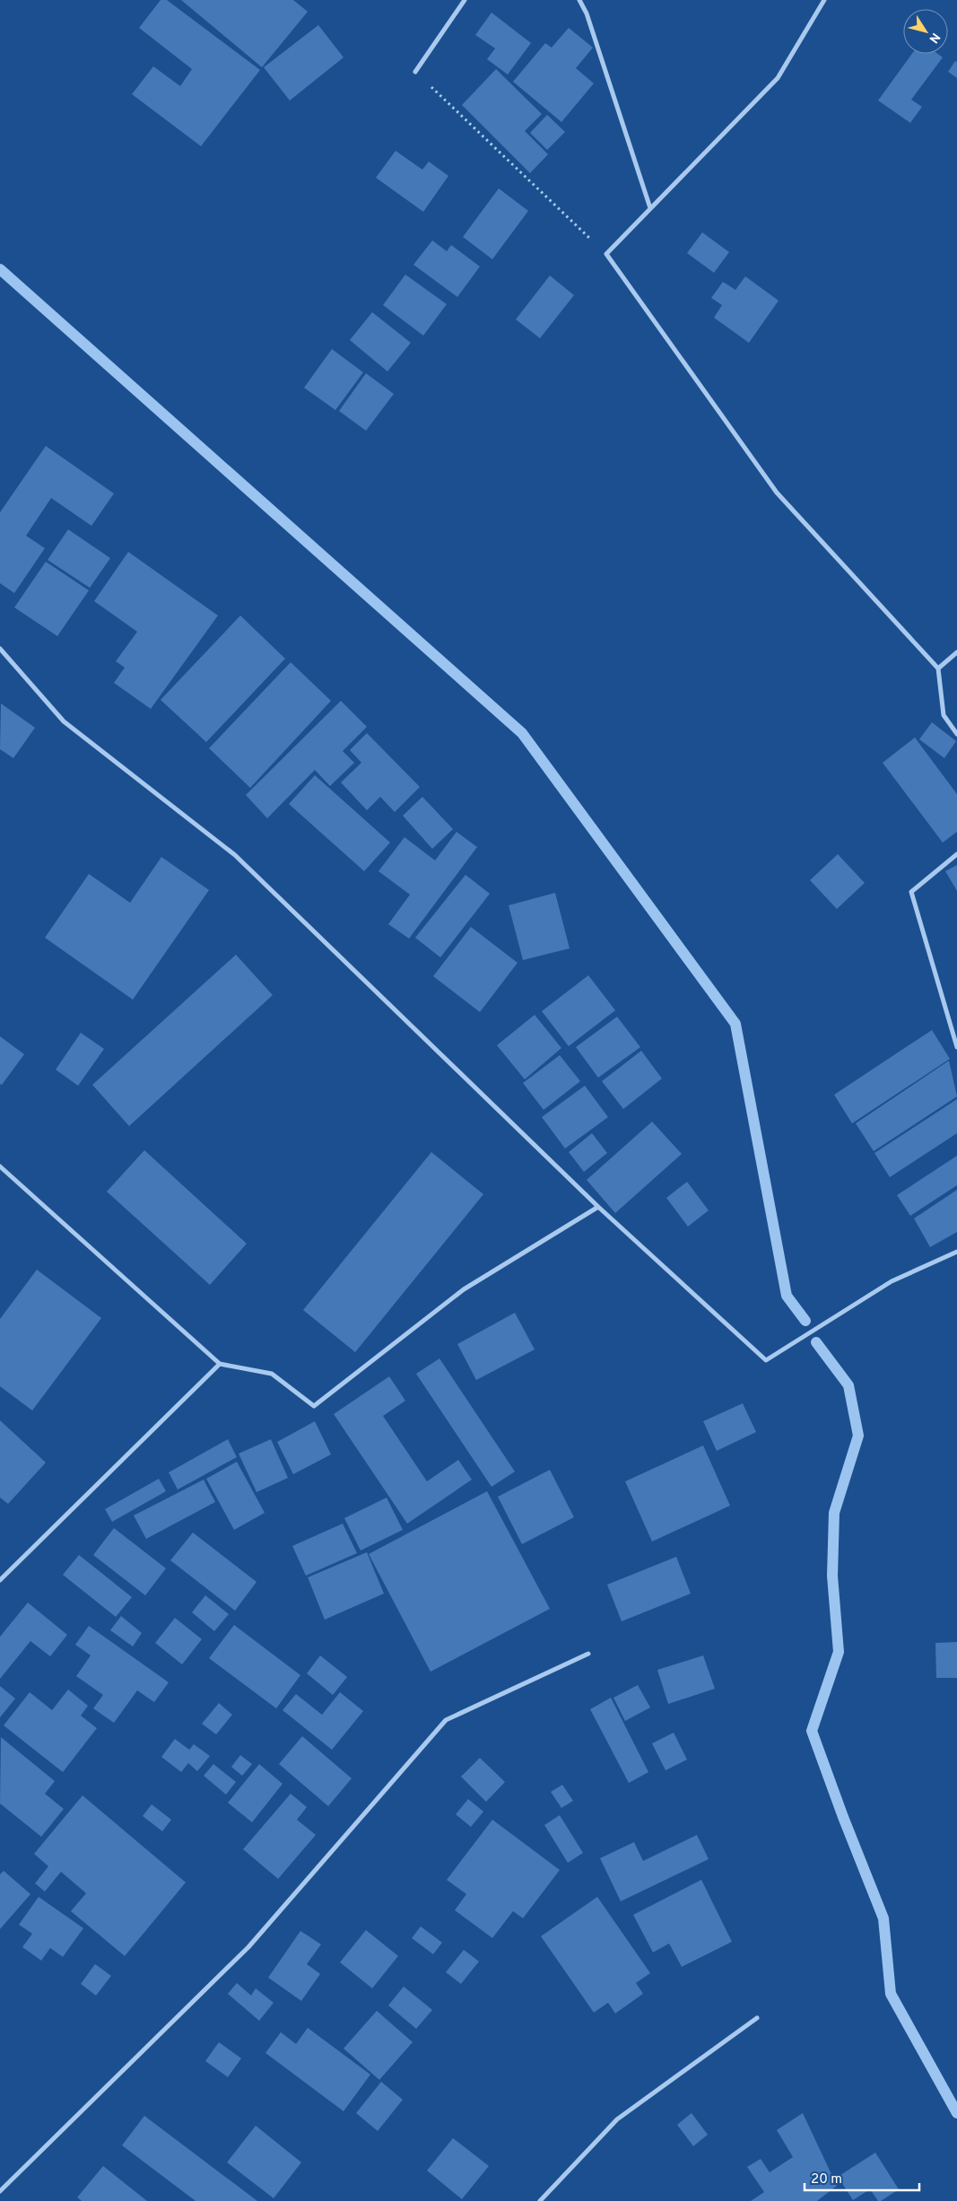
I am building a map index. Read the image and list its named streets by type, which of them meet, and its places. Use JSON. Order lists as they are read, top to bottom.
{
  "scale_bar": "20 m",
  "north": "bottom right"
}
